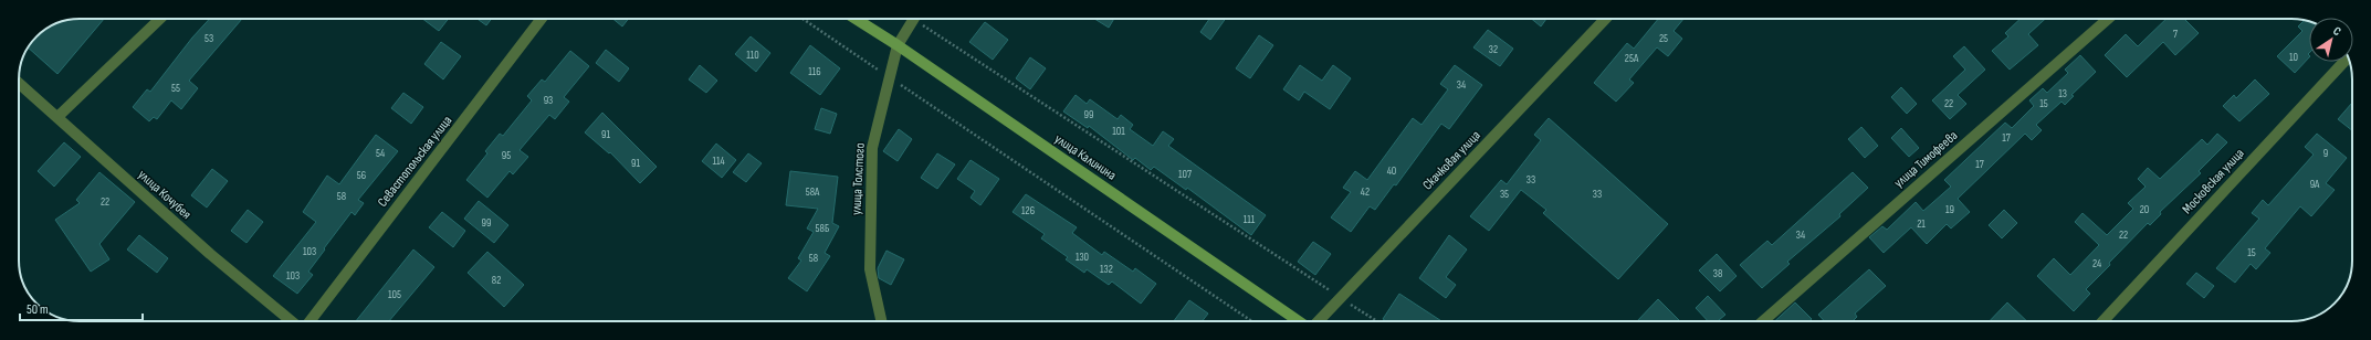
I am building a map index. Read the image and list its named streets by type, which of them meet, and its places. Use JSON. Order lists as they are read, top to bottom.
{
  "streets": {
    "main road": ["улица Калинина"],
    "street": [
      "улица Тимофеева",
      "Скачковая улица",
      "Севастопольская улица",
      "улица Толстого",
      "Московская улица",
      "улица Кочубея"
    ]
  },
  "crossings": [
    ["улица Калинина", "улица Толстого"]
  ],
  "house_numbers": [
    "7",
    "53",
    "25",
    "32",
    "110",
    "10",
    "25А",
    "116",
    "34",
    "55",
    "13",
    "93",
    "22",
    "15",
    "99",
    "101",
    "91",
    "17",
    "54",
    "9",
    "95",
    "114",
    "91",
    "17",
    "40",
    "107",
    "56",
    "33",
    "9А",
    "58А",
    "42",
    "35",
    "33",
    "58",
    "22",
    "19",
    "20",
    "126",
    "111",
    "99",
    "21",
    "58Б",
    "34",
    "22",
    "103",
    "15",
    "130",
    "58",
    "24",
    "132",
    "38",
    "103",
    "82",
    "105"
  ],
  "scale_bar": "50 m",
  "north": "top right"
}
